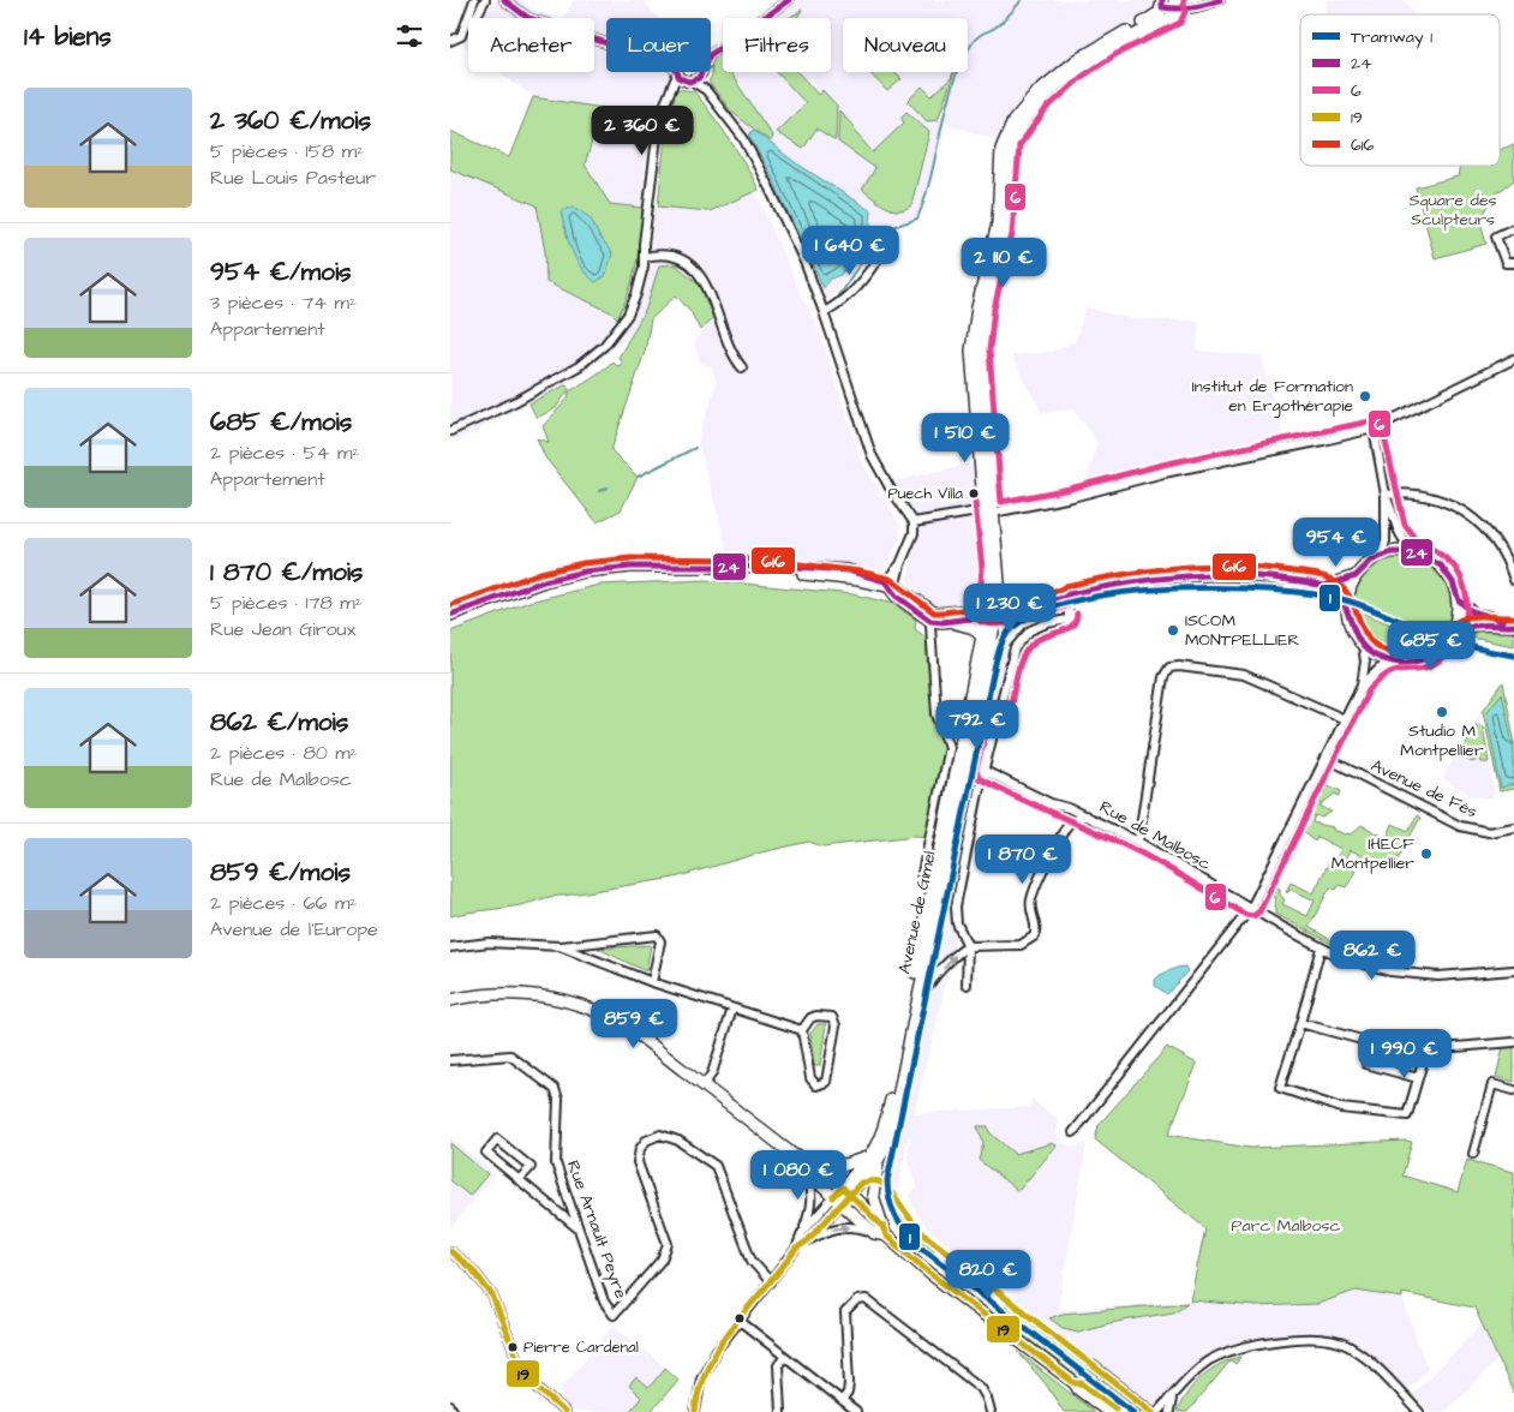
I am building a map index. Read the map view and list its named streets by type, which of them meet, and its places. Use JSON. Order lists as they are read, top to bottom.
{
  "streets": {
    "main road": ["Avenue de Gimel"],
    "street": ["Avenue de Fès", "Rue de Malbosc", "Rue Arnault Peyre"]
  },
  "parks": ["Square des Sculpteurs", "Parc Malbosc"],
  "places": [
    "Institut de Formation en Ergothérapie",
    "Puech Villa",
    "ISCOM MONTPELLIER",
    "Studio M Montpellier",
    "IHECF Montpellier",
    "Pierre Cardenal"
  ],
  "lines": [
    "transit line 24",
    "transit line 6",
    "transit line 616",
    "tram line 1",
    "transit line 19"
  ],
  "legend": [
    "Tramway 1",
    "24",
    "6",
    "19",
    "616"
  ],
  "page": {
    "heading": "14 biens",
    "chip": [
      "Acheter",
      "Louer",
      "Filtres",
      "Nouveau"
    ],
    "list": [
      {
        "name": "2 360 €/mois",
        "note": "5 pièces · 158 m² · Rue Louis Pasteur"
      },
      {
        "name": "954 €/mois",
        "note": "3 pièces · 74 m² · Appartement"
      },
      {
        "name": "685 €/mois",
        "note": "2 pièces · 54 m² · Appartement"
      },
      {
        "name": "1 870 €/mois",
        "note": "5 pièces · 178 m² · Rue Jean Giroux"
      },
      {
        "name": "862 €/mois",
        "note": "2 pièces · 80 m² · Rue de Malbosc"
      },
      {
        "name": "859 €/mois",
        "note": "2 pièces · 66 m² · Avenue de l'Europe"
      }
    ],
    "price": [
      "2 360 €",
      "1 640 €",
      "2 110 €",
      "1 510 €",
      "954 €",
      "1 230 €",
      "685 €",
      "792 €",
      "1 870 €",
      "862 €",
      "859 €",
      "1 990 €",
      "1 080 €",
      "820 €"
    ]
  }
}
